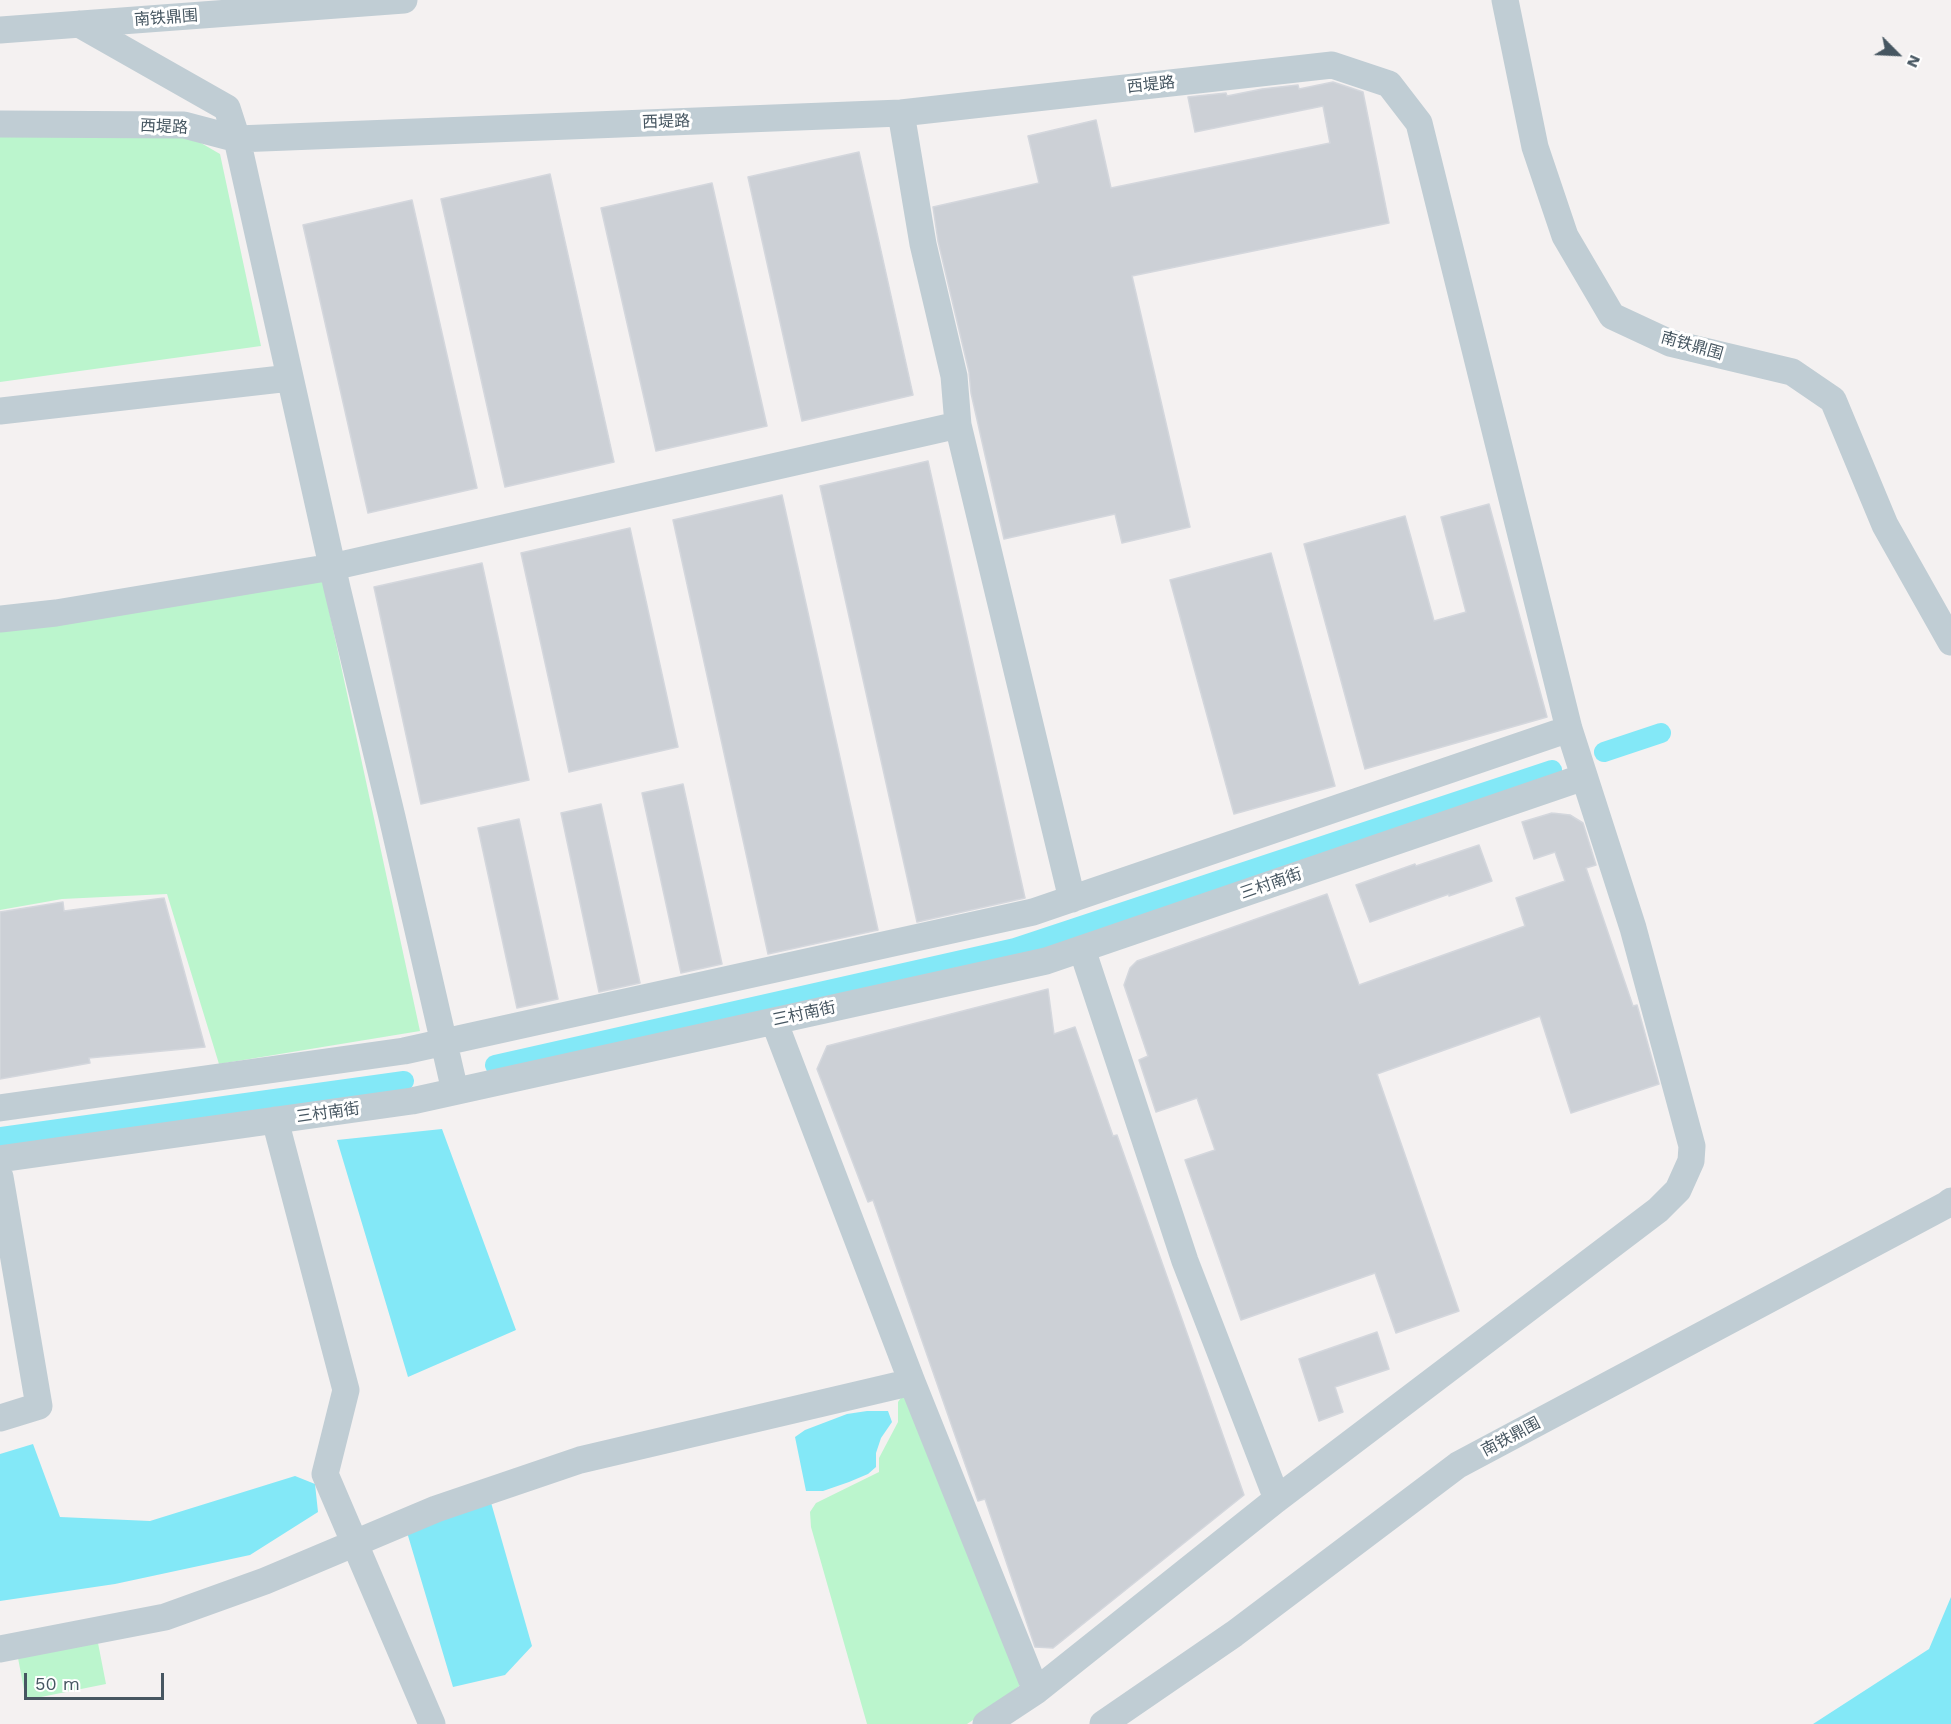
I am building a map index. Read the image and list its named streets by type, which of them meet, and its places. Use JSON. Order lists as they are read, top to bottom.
{
  "streets": {
    "street": ["南铁鼎围", "西堤路", "三村南街"]
  },
  "scale_bar": "50 m",
  "north": "bottom right"
}
